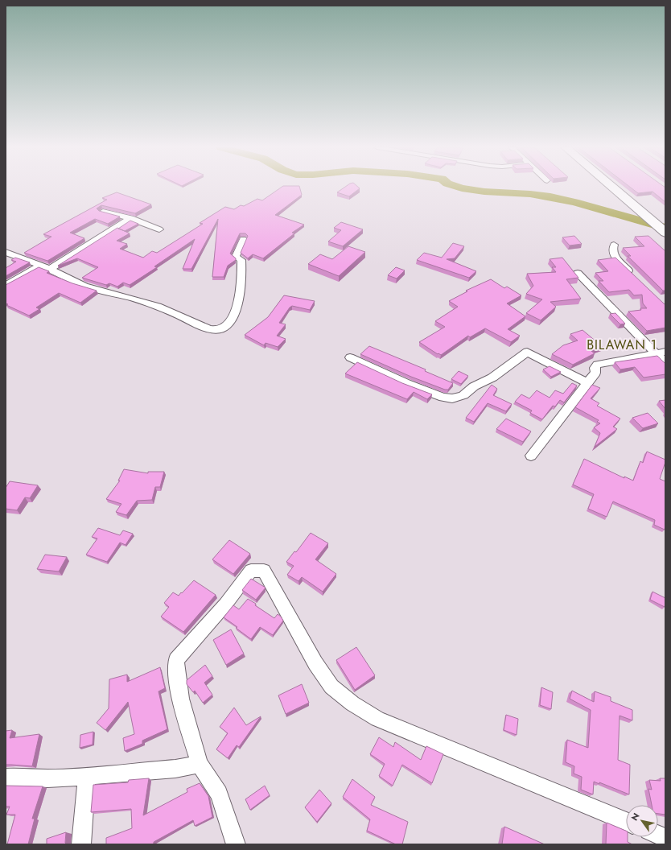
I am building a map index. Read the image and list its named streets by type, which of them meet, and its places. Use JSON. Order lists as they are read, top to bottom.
{
  "districts": ["BILAWAN 1"],
  "north": "top left"
}
